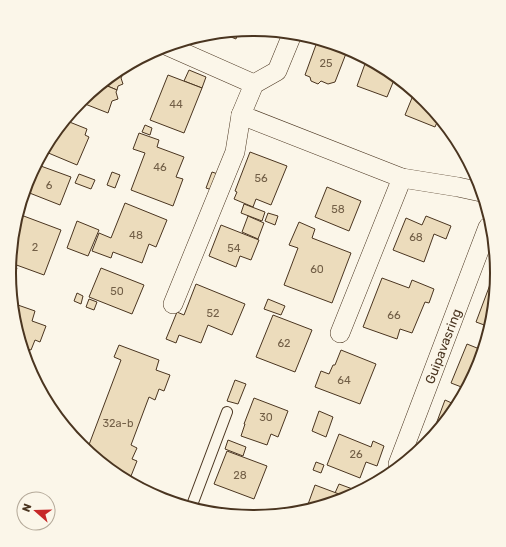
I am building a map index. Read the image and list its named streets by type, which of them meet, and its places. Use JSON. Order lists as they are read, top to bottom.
{
  "streets": {
    "street": ["Guipavasring"]
  },
  "house_numbers": [
    "25",
    "44",
    "46",
    "56",
    "6",
    "58",
    "48",
    "68",
    "2",
    "54",
    "60",
    "50",
    "52",
    "66",
    "62",
    "64",
    "30",
    "32a-b",
    "26",
    "28"
  ],
  "north": "left"
}
